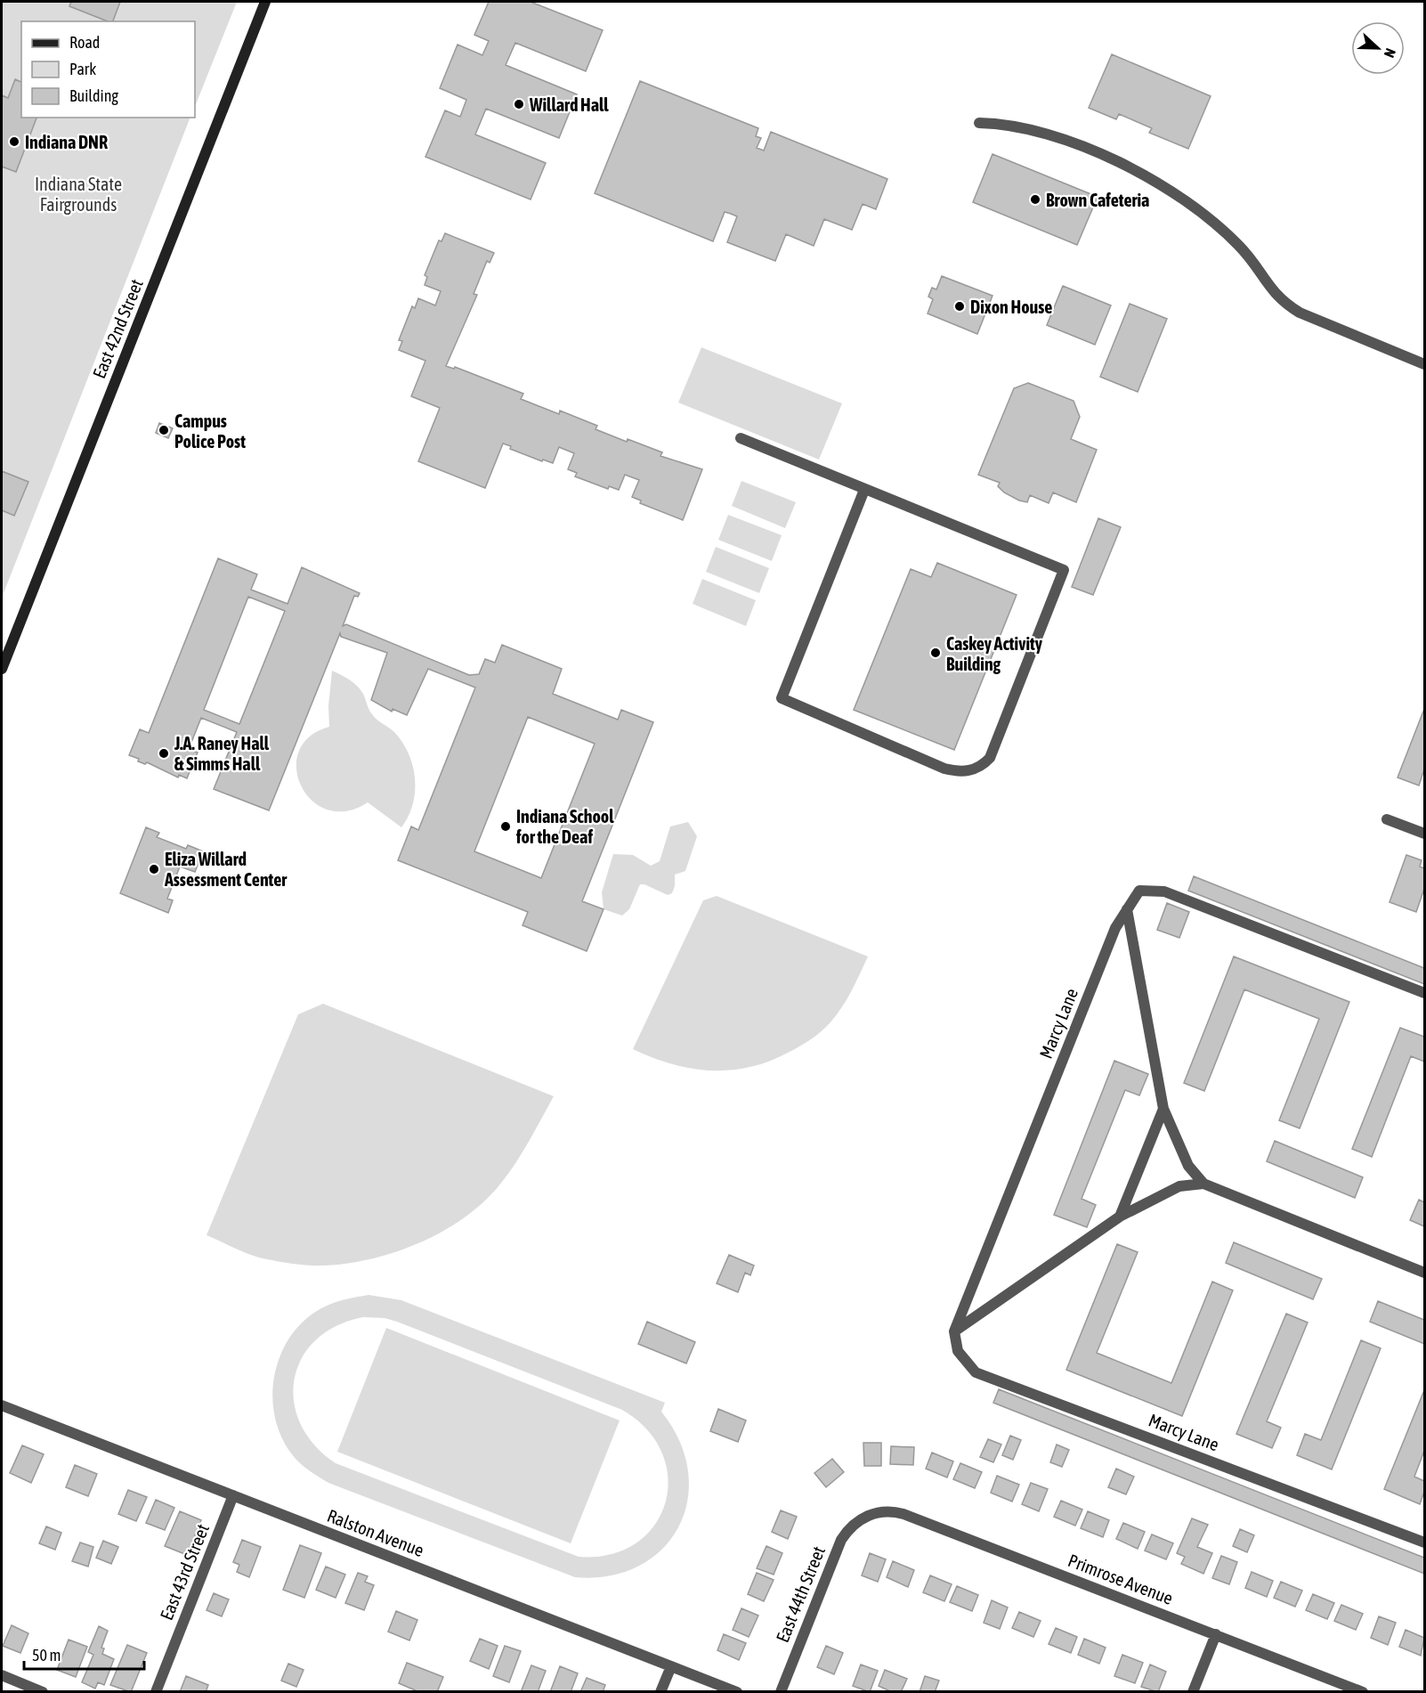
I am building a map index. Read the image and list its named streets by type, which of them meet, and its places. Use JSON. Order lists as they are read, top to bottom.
{
  "streets": {
    "street": [
      "East 42nd Street",
      "Marcy Lane",
      "Ralston Avenue",
      "East 43rd Street",
      "Primrose Avenue",
      "East 44th Street"
    ]
  },
  "crossings": [
    ["Ralston Avenue", "East 43rd Street"],
    ["Primrose Avenue", "East 44th Street"]
  ],
  "parks": ["Indiana State Fairgrounds"],
  "places": [
    "Willard Hall",
    "Indiana DNR",
    "Brown Cafeteria",
    "Dixon House",
    "Campus Police Post",
    "Caskey Activity Building",
    "J.A. Raney Hall & Simms Hall",
    "Indiana School for the Deaf",
    "Eliza Willard Assessment Center"
  ],
  "legend": ["Road", "Park", "Building"],
  "scale_bar": "50 m",
  "north": "right"
}
